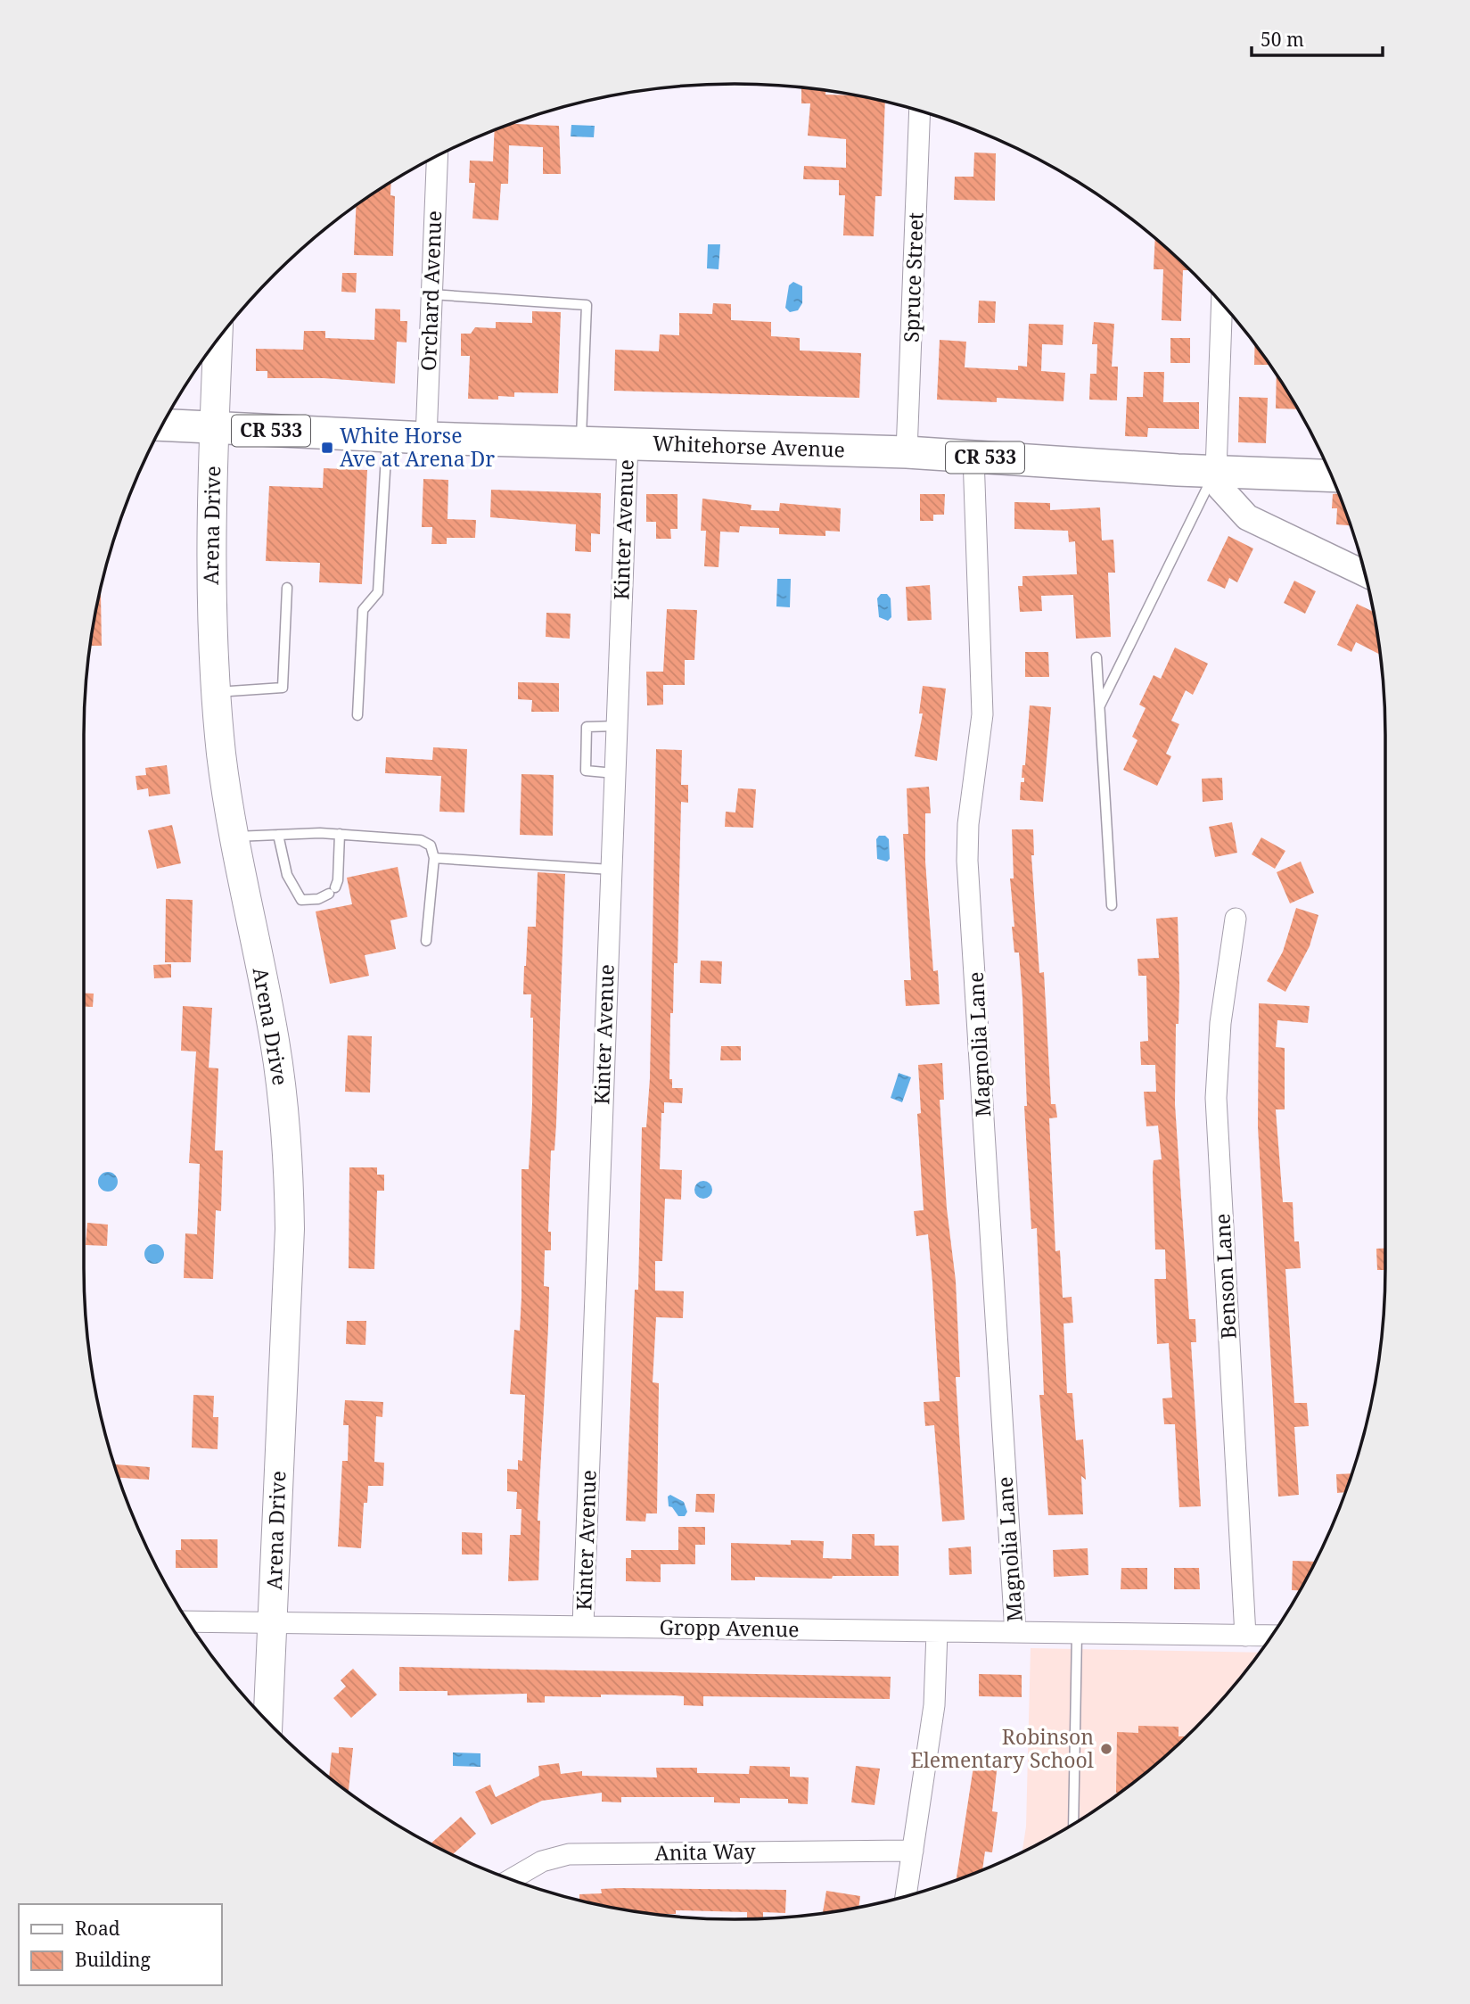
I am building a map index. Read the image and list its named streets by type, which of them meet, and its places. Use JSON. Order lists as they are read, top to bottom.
{
  "streets": {
    "main road": ["CR 533", "Whitehorse Avenue", "Arena Drive"],
    "street": [
      "Spruce Street",
      "Orchard Avenue",
      "Kinter Avenue",
      "Magnolia Lane",
      "Benson Lane",
      "Gropp Avenue",
      "Anita Way"
    ]
  },
  "crossings": [
    ["Spruce Street", "Whitehorse Avenue"],
    ["Orchard Avenue", "Whitehorse Avenue"],
    ["Whitehorse Avenue", "Arena Drive"],
    ["Whitehorse Avenue", "Kinter Avenue"],
    ["Whitehorse Avenue", "Magnolia Lane"],
    ["Arena Drive", "Gropp Avenue"],
    ["Kinter Avenue", "Gropp Avenue"],
    ["Magnolia Lane", "Gropp Avenue"],
    ["Benson Lane", "Gropp Avenue"]
  ],
  "places": {
    "transit": ["White Horse Ave at Arena Dr"],
    "other": ["Robinson Elementary School"]
  },
  "legend": ["Road", "Building"],
  "scale_bar": "50 m"
}
